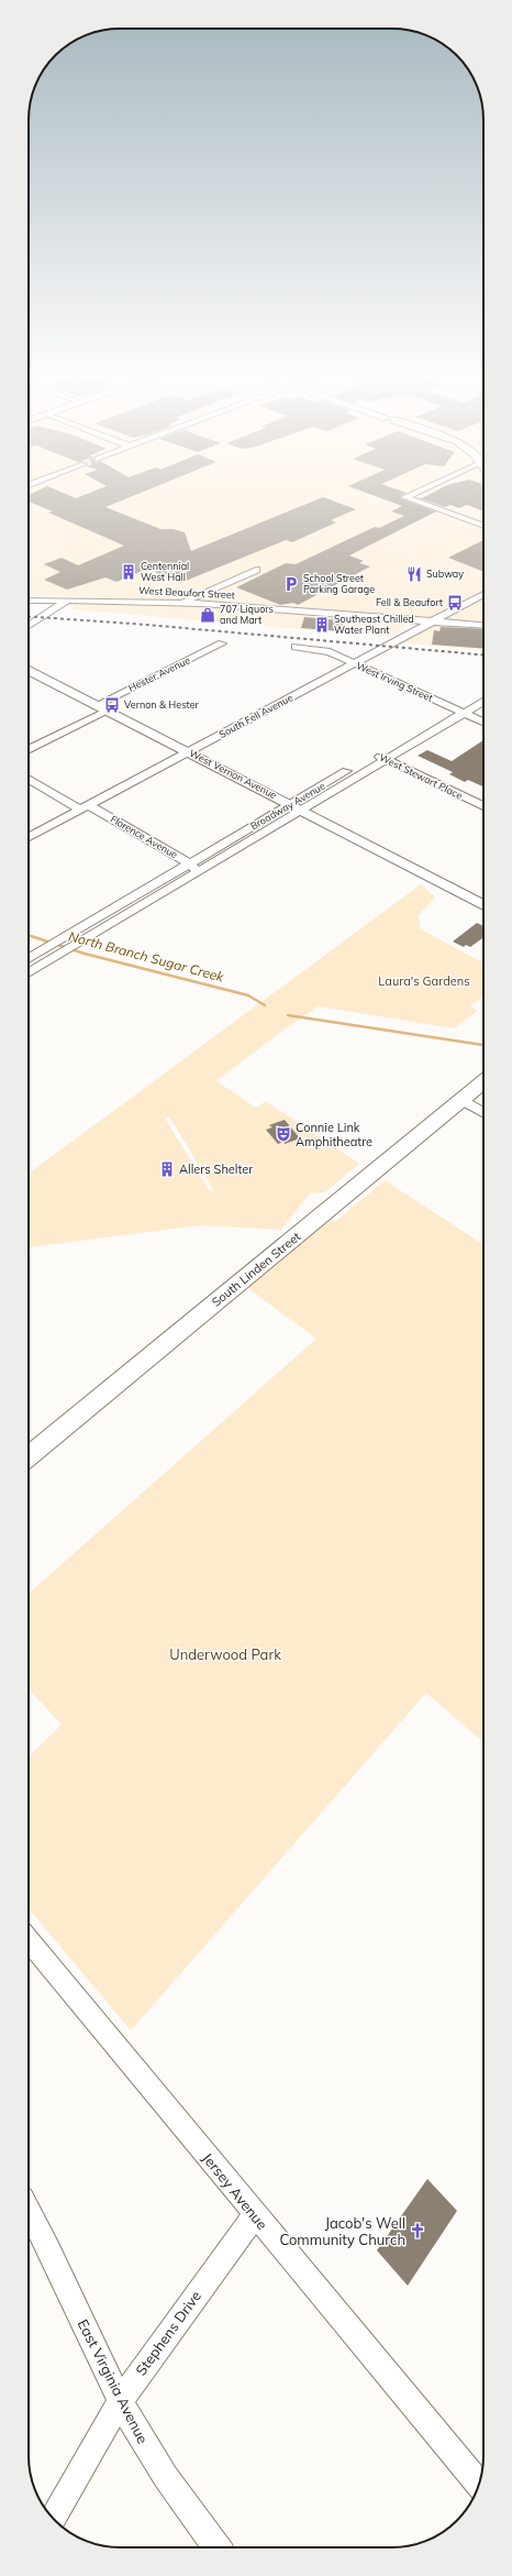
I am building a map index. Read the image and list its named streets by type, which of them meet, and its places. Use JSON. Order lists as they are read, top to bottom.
{
  "streets": {
    "main road": ["West Vernon Avenue", "South Linden Street"],
    "street": [
      "West Beaufort Street",
      "Hester Avenue",
      "West Irving Street",
      "South Fell Avenue",
      "West Stewart Place",
      "Broadway Avenue",
      "Florence Avenue",
      "Jersey Avenue",
      "Stephens Drive",
      "East Virginia Avenue"
    ]
  },
  "crossings": [
    ["West Beaufort Street", "South Fell Avenue"],
    ["Hester Avenue", "West Vernon Avenue"],
    ["West Irving Street", "South Fell Avenue"],
    ["West Irving Street", "Broadway Avenue"],
    ["South Fell Avenue", "West Vernon Avenue"],
    ["South Fell Avenue", "Florence Avenue"],
    ["West Vernon Avenue", "Broadway Avenue"],
    ["West Stewart Place", "Broadway Avenue"],
    ["Broadway Avenue", "Florence Avenue"],
    ["Jersey Avenue", "Stephens Drive"],
    ["Stephens Drive", "East Virginia Avenue"]
  ],
  "water": ["North Branch Sugar Creek"],
  "parks": ["Laura's Gardens", "Underwood Park"],
  "places": {
    "building": ["Centennial West Hall", "Southeast Chilled Water Plant", "Allers Shelter"],
    "restaurant": ["Subway"],
    "parking": ["School Street Parking Garage"],
    "bus stop": ["Fell & Beaufort", "Vernon & Hester"],
    "shop": ["707 Liquors and Mart"],
    "theatre": ["Connie Link Amphitheatre"],
    "church": ["Jacob's Well Community Church"]
  }
}
